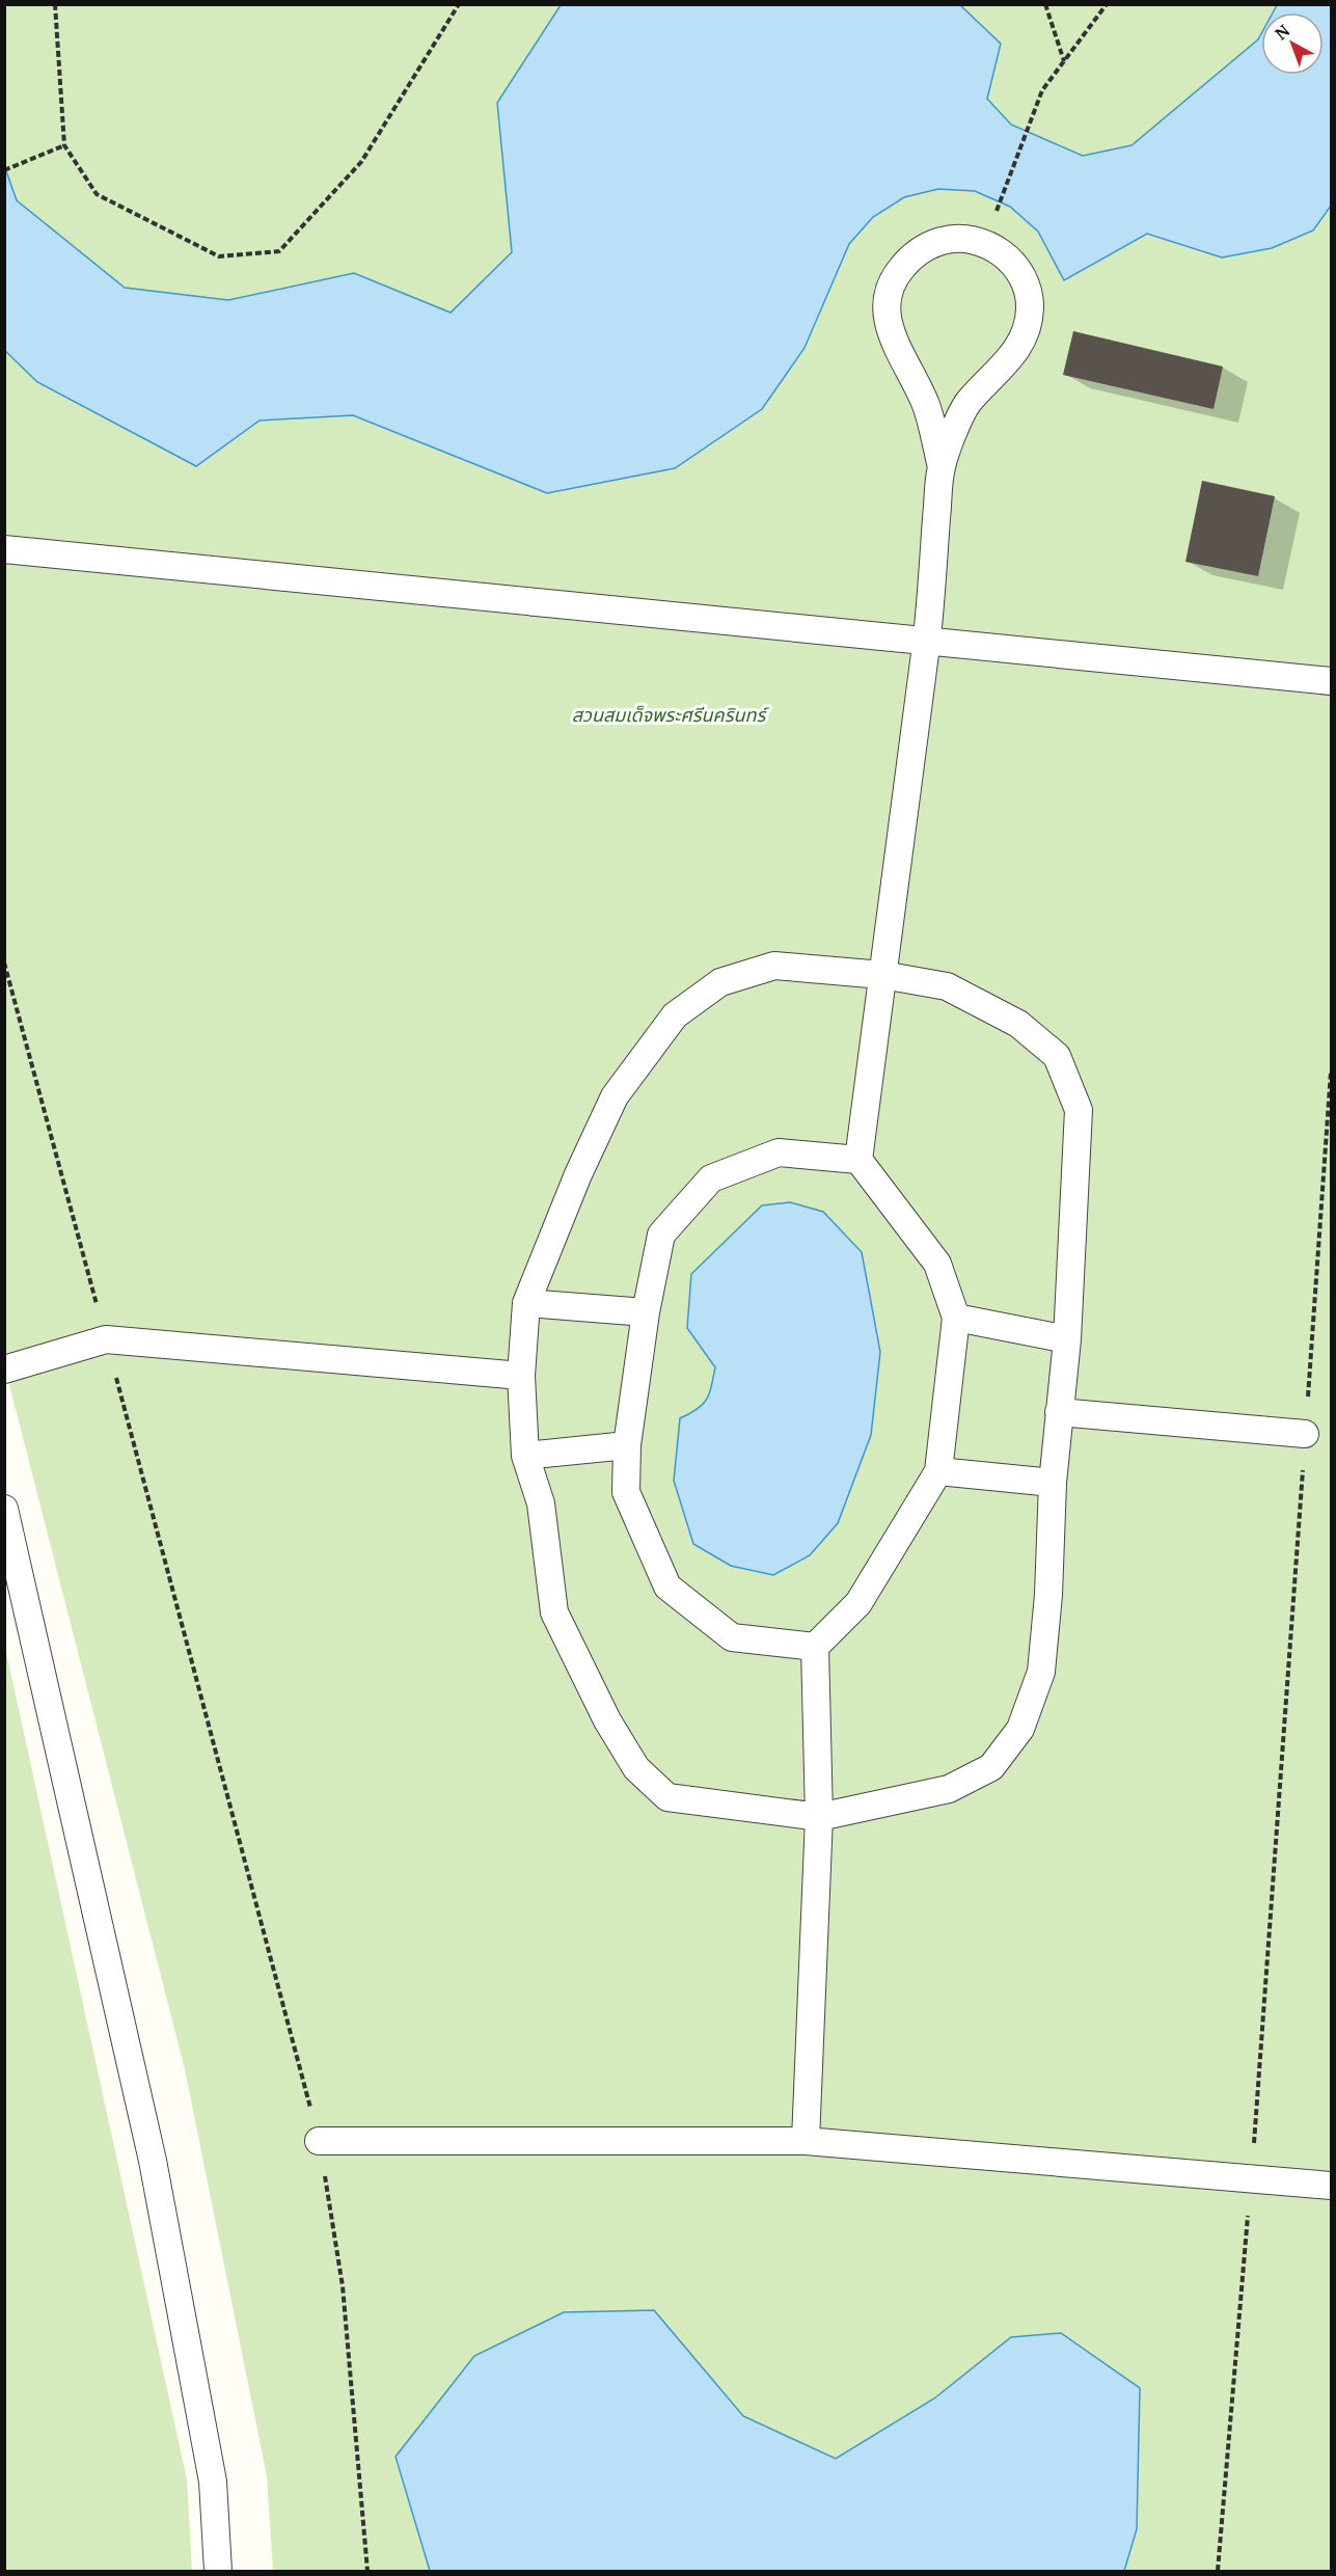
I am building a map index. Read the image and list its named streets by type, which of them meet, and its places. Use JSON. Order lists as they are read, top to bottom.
{
  "parks": ["สวนสมเด็จพระศรีนครินทร์"],
  "north": "top left"
}
